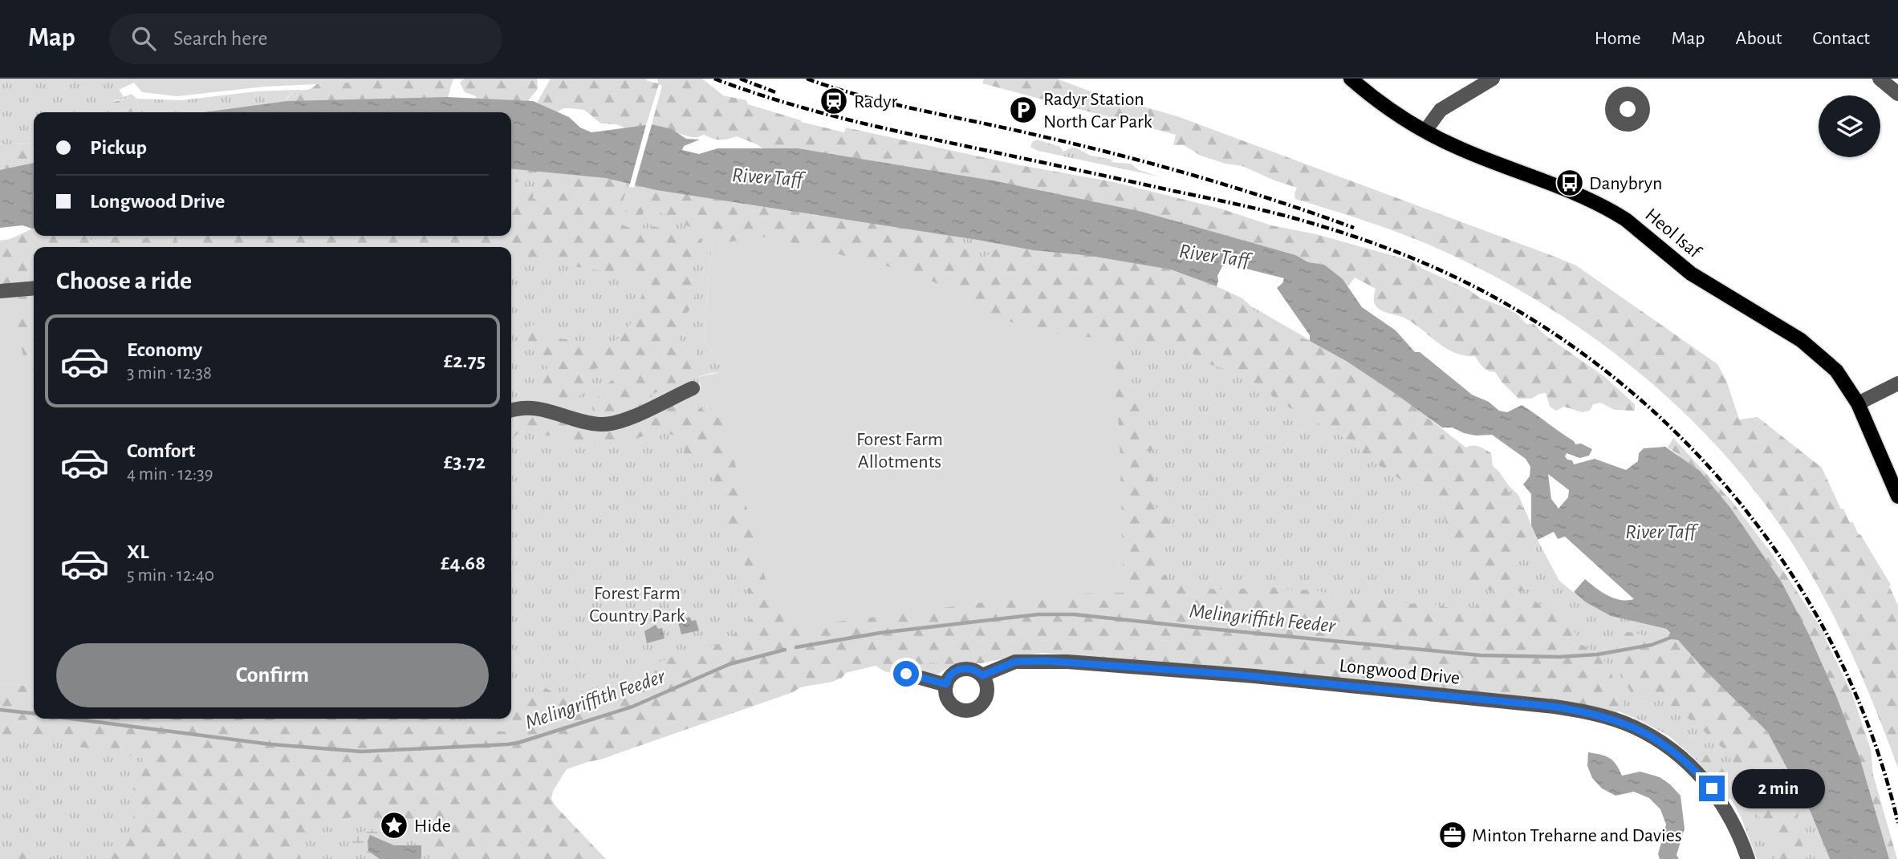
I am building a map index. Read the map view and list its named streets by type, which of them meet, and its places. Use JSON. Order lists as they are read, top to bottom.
{
  "streets": {
    "main road": ["Heol Isaf"],
    "street": ["Longwood Drive"]
  },
  "water": ["River Taff", "Melingriffith Feeder"],
  "parks": ["Forest Farm Allotments", "Forest Farm Country Park"],
  "places": {
    "station": ["Radyr"],
    "parking": ["Radyr Station North Car Park"],
    "bus stop": ["Danybryn"],
    "place": ["Hide"],
    "office": ["Minton Treharne and Davies"]
  },
  "page": {
    "header": "Map",
    "search": "Search here",
    "nav": [
      "Home",
      "Map",
      "About",
      "Contact"
    ],
    "banner": ["Pickup", "Longwood Drive"],
    "heading": "Choose a ride",
    "list": [
      {
        "name": "Economy",
        "note": "3 min · 12:38",
        "value": "£2.75"
      },
      {
        "name": "Comfort",
        "note": "4 min · 12:39",
        "value": "£3.72"
      },
      {
        "name": "XL",
        "note": "5 min · 12:40",
        "value": "£4.68"
      }
    ],
    "buttons": "Confirm",
    "bubble": "2 min"
  }
}
